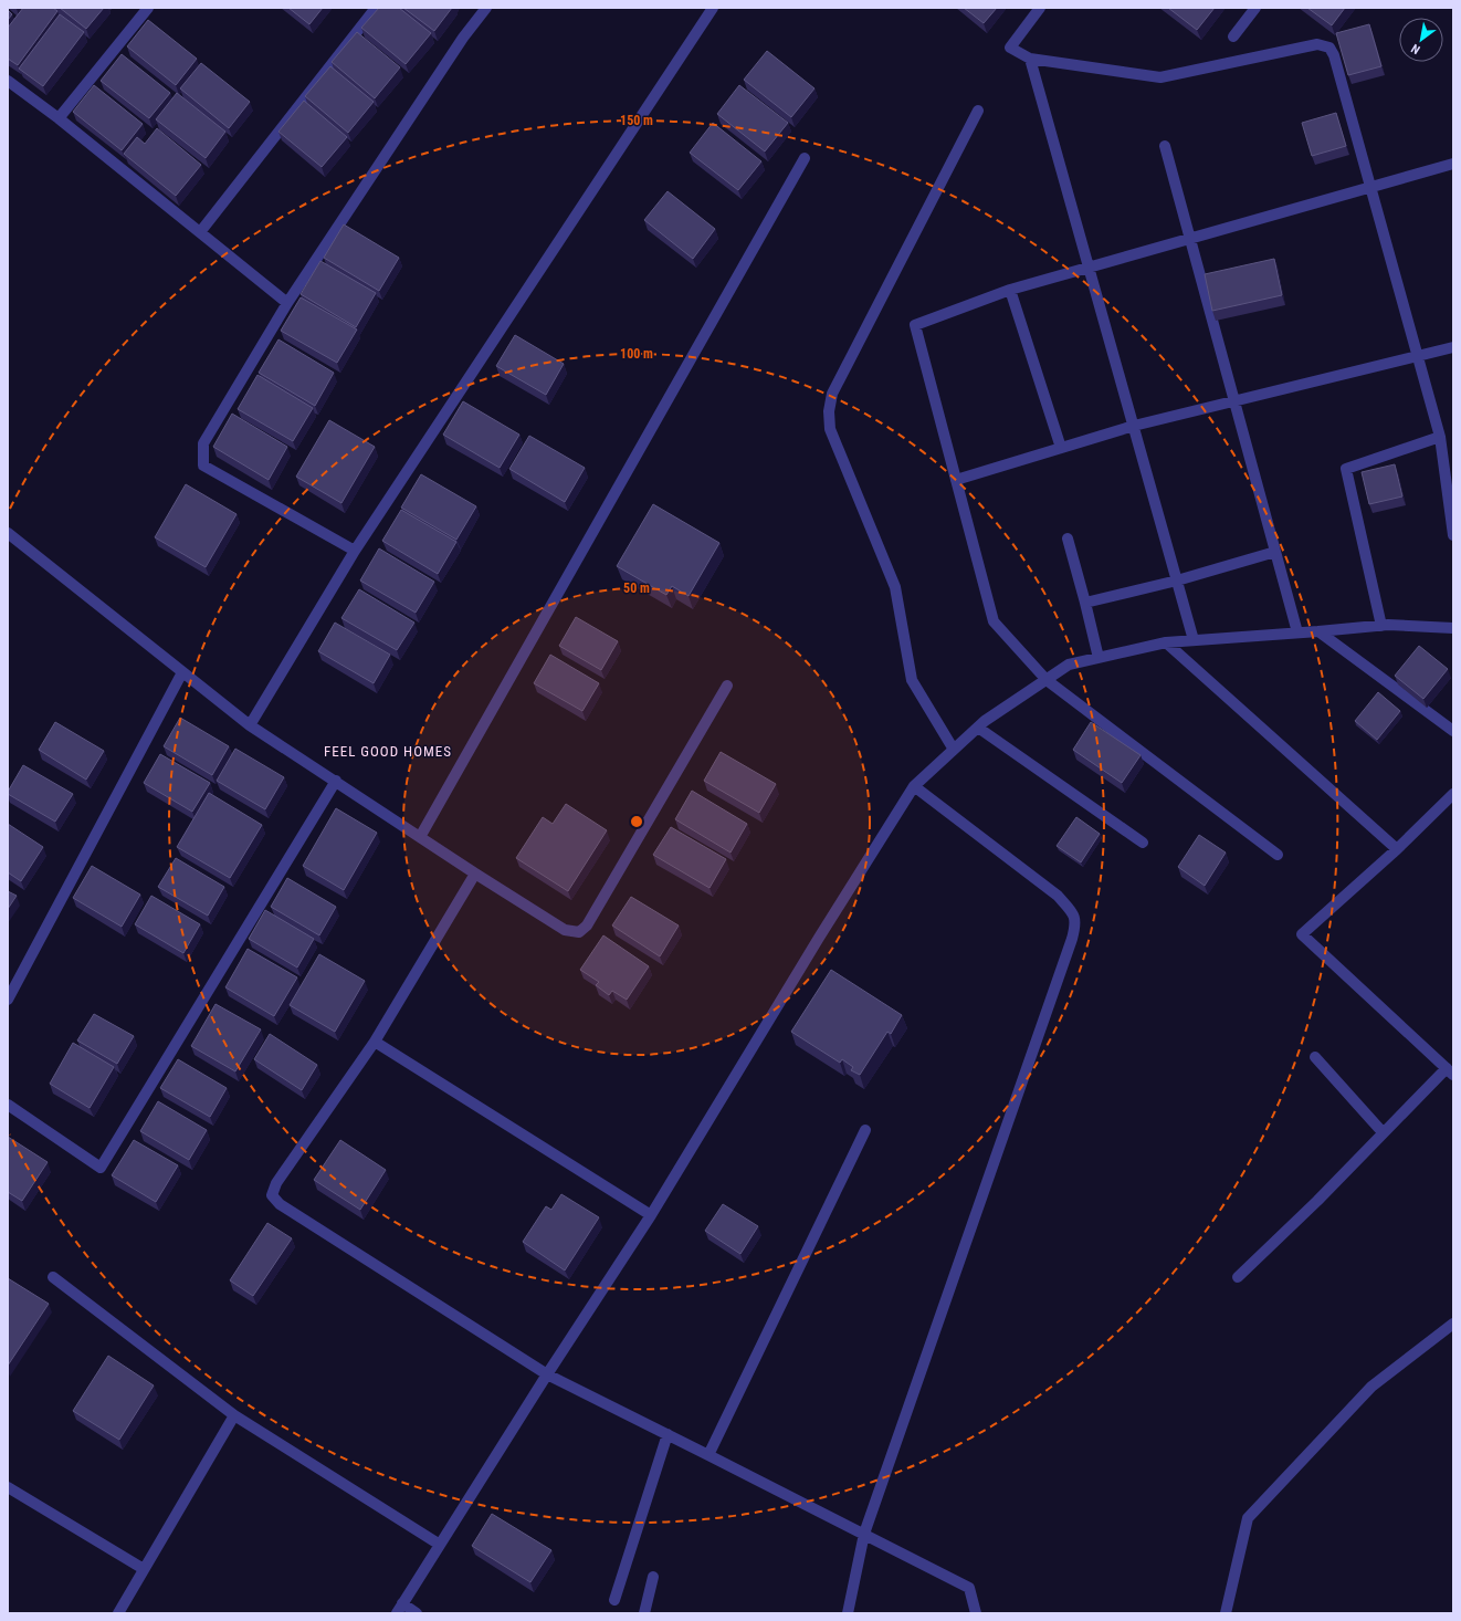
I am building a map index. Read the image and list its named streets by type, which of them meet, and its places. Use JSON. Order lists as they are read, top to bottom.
{
  "districts": ["FEEL GOOD HOMES"],
  "north": "bottom left",
  "rings": ["150 m", "100 m", "50 m"]
}
